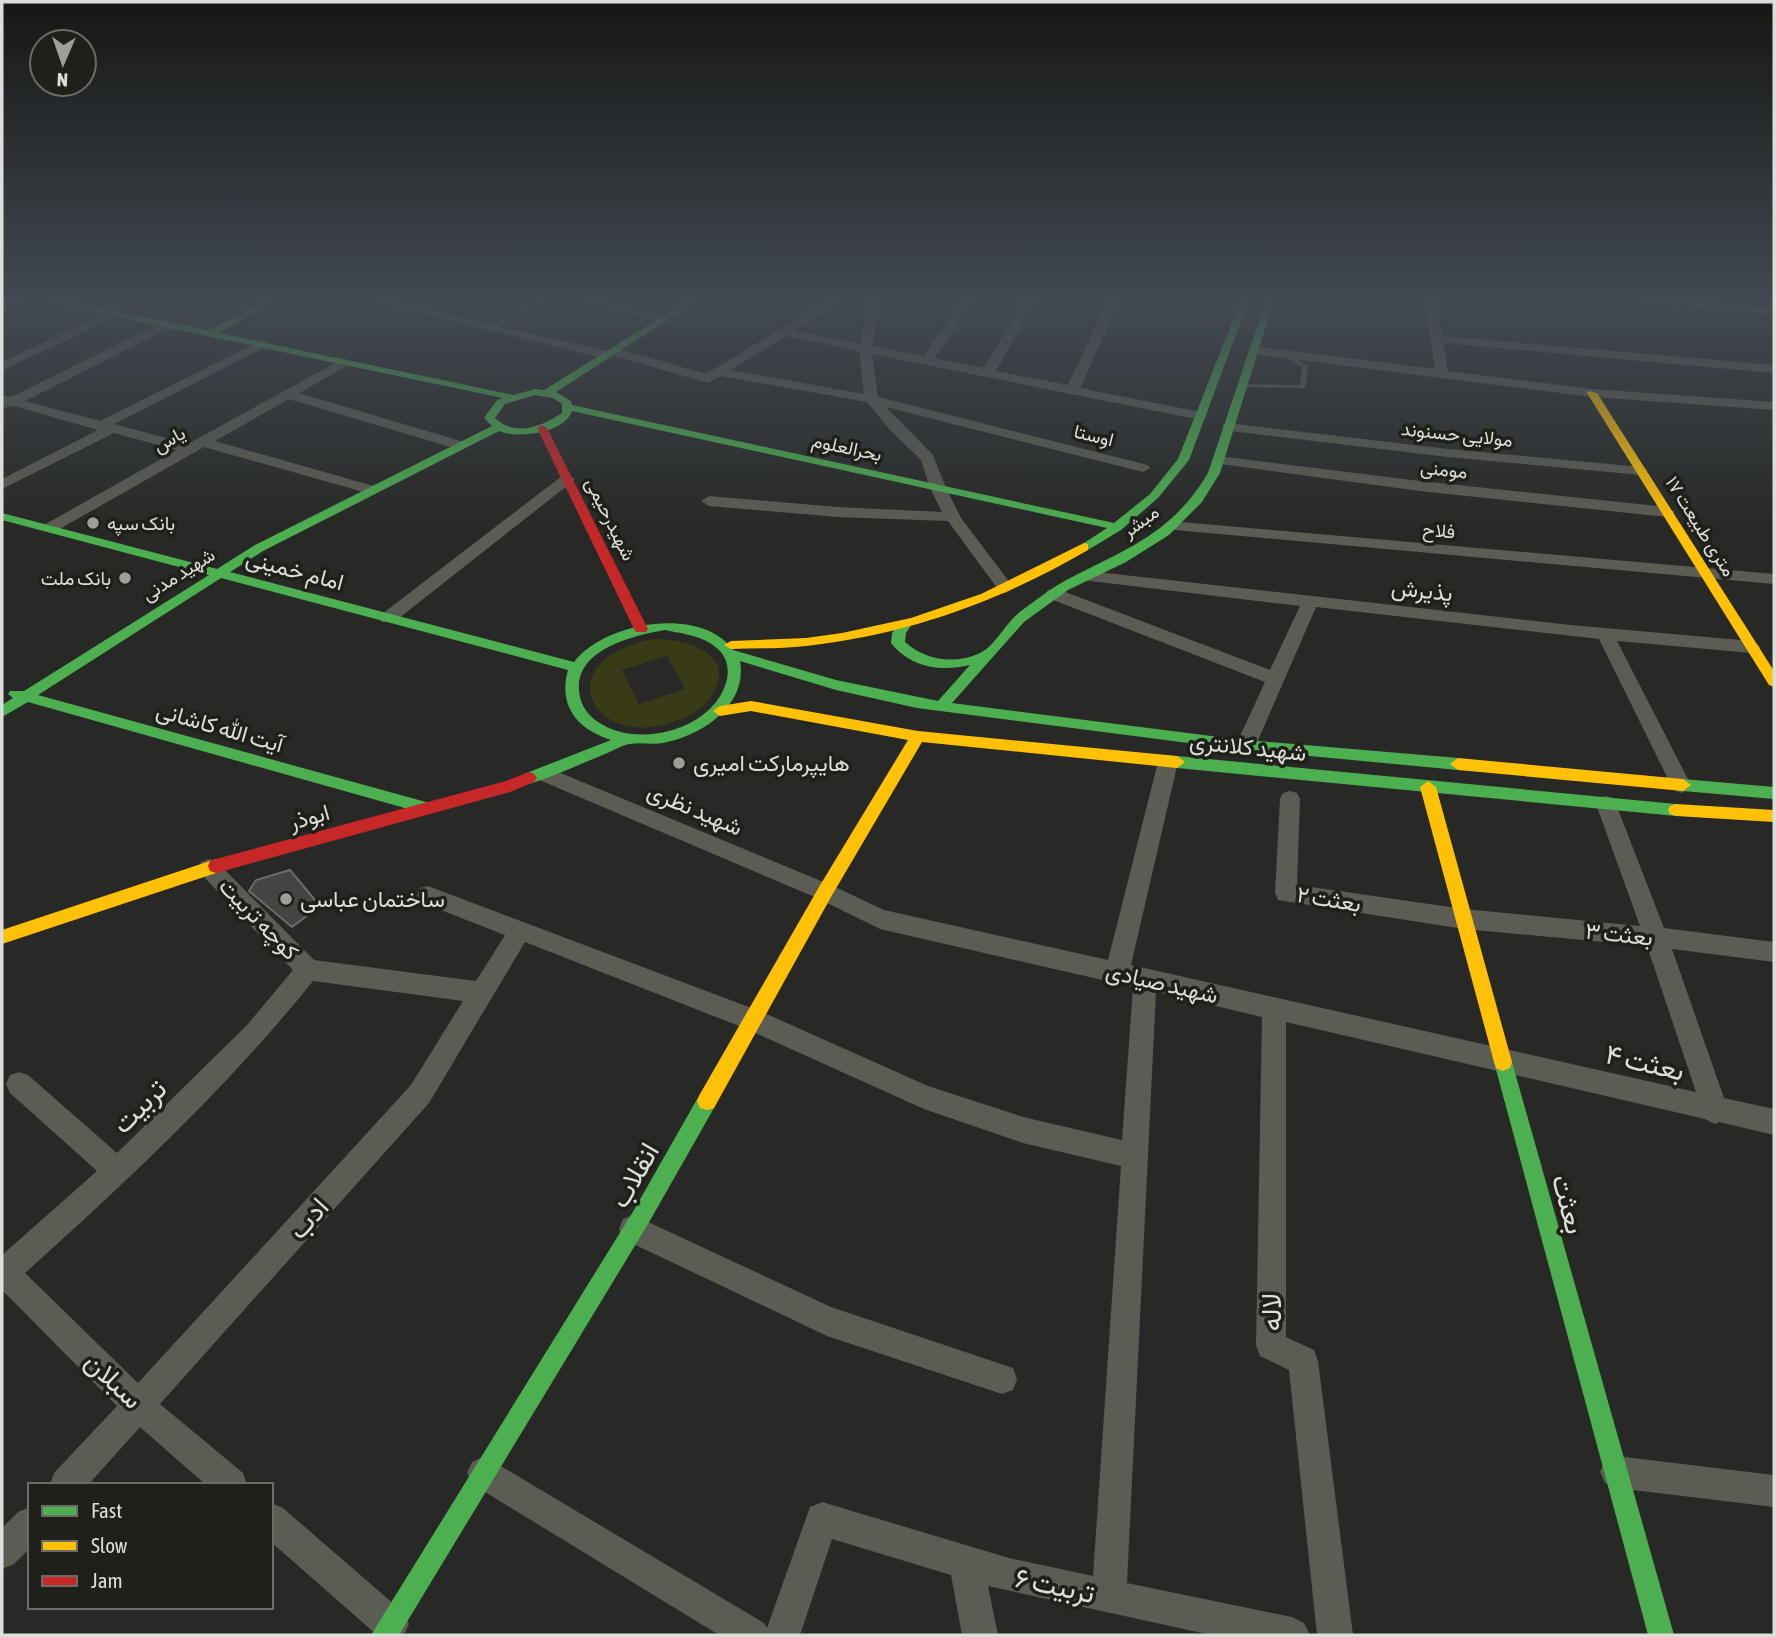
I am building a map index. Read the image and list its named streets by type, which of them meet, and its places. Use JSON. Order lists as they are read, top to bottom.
{
  "streets": {
    "main road": [
      "بحرالعلوم",
      "شهیدرحیمی",
      "مبشر",
      "۱۷ متری طبیعت",
      "امام خمینی",
      "شهید مدنی",
      "آیت الله کاشانی",
      "شهید کلانتری",
      "ابوذر",
      "انقلاب",
      "بعثت"
    ],
    "street": [
      "مولایی حسنوند",
      "اوستا",
      "یاس",
      "مومنی",
      "فلاح",
      "پذیرش",
      "شهید نظری",
      "بعثت ۲",
      "کوچه تربیت",
      "بعثت ۳",
      "شهید صیادی",
      "بعثت ۴",
      "تربیت",
      "ادب",
      "لاله",
      "سبلان",
      "تربیت ۶"
    ]
  },
  "crossings": [
    ["مولایی حسنوند", "مبشر"],
    ["مولایی حسنوند", "۱۷ متری طبیعت"],
    ["یاس", "امام خمینی"],
    ["مومنی", "مبشر"],
    ["مومنی", "۱۷ متری طبیعت"],
    ["شهیدرحیمی", "امام خمینی"],
    ["شهیدرحیمی", "شهید کلانتری"],
    ["شهیدرحیمی", "ابوذر"],
    ["مبشر", "فلاح"],
    ["مبشر", "پذیرش"],
    ["مبشر", "شهید کلانتری"],
    ["۱۷ متری طبیعت", "فلاح"],
    ["۱۷ متری طبیعت", "پذیرش"],
    ["امام خمینی", "شهید مدنی"],
    ["امام خمینی", "شهید کلانتری"],
    ["امام خمینی", "ابوذر"],
    ["شهید مدنی", "آیت الله کاشانی"],
    ["آیت الله کاشانی", "ابوذر"],
    ["شهید کلانتری", "ابوذر"],
    ["شهید کلانتری", "انقلاب"],
    ["شهید کلانتری", "بعثت"],
    ["شهید نظری", "ابوذر"],
    ["شهید نظری", "شهید صیادی"],
    ["شهید نظری", "انقلاب"],
    ["ابوذر", "کوچه تربیت"],
    ["بعثت ۲", "بعثت ۳"],
    ["بعثت ۲", "بعثت"],
    ["کوچه تربیت", "تربیت"],
    ["بعثت ۳", "بعثت"],
    ["شهید صیادی", "بعثت ۴"],
    ["شهید صیادی", "انقلاب"],
    ["شهید صیادی", "بعثت"],
    ["شهید صیادی", "لاله"],
    ["بعثت ۴", "بعثت"],
    ["تربیت", "سبلان"],
    ["ادب", "سبلان"]
  ],
  "places": [
    "بانک سپه",
    "بانک ملت",
    "هایپرمارکت امیری",
    "ساختمان عباسی"
  ],
  "legend": ["Fast", "Slow", "Jam"],
  "north": "bottom"
}
